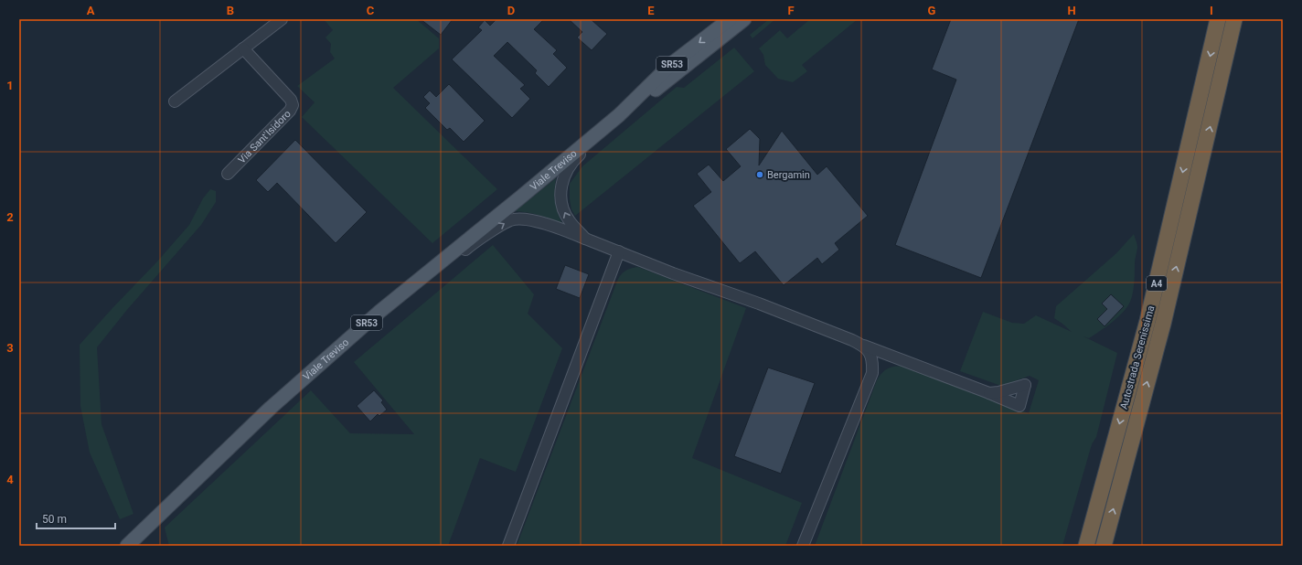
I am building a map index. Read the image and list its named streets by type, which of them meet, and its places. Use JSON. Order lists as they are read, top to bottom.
{
  "streets": {
    "highway": ["A4", "Autostrada Serenissima"],
    "main road": ["SR53", "Viale Treviso"],
    "street": ["Via Sant'Isidoro"]
  },
  "crossings": [
    ["SR53", "Viale Treviso"]
  ],
  "places": ["Bergamin"],
  "scale_bar": "50 m",
  "grid": {
    "columns": [
      "A",
      "B",
      "C",
      "D",
      "E",
      "F",
      "G",
      "H",
      "I"
    ],
    "rows": [
      "1",
      "2",
      "3",
      "4"
    ]
  }
}
